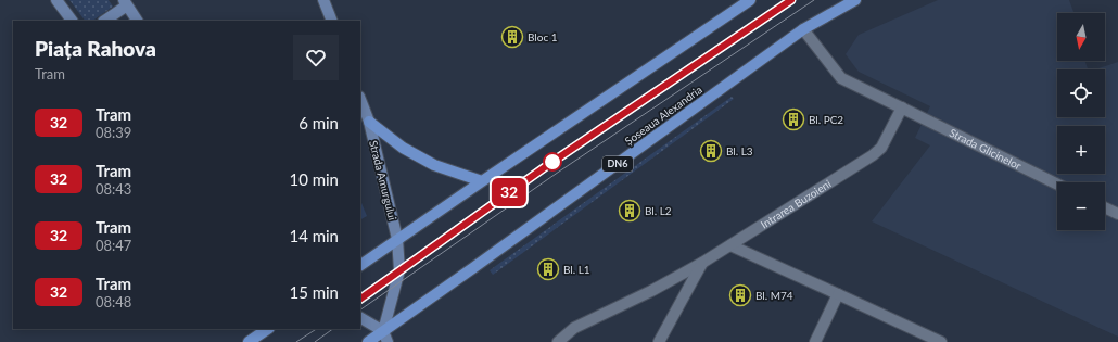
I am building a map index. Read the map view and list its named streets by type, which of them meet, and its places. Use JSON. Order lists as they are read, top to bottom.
{
  "streets": {
    "main road": ["Șoseaua Alexandria", "DN6"],
    "street": ["Strada Glicinelor", "Strada Amurgului", "Intrarea Buzoieni"]
  },
  "crossings": [
    ["Șoseaua Alexandria", "DN6"],
    ["Șoseaua Alexandria", "Strada Amurgului"],
    ["Strada Glicinelor", "Intrarea Buzoieni"],
    ["DN6", "Strada Amurgului"]
  ],
  "places": {
    "building": [
      "Bloc 1",
      "Bl. PC2",
      "Bl. L3",
      "Bl. L2",
      "Bl. L1",
      "Bl. M74"
    ]
  },
  "lines": ["tram line 32"],
  "north": "bottom",
  "page": {
    "on_map": "32",
    "map_buttons": ["+", "−"],
    "heading": ["Piața Rahova", "Tram"],
    "list": [
      {
        "mark": "32",
        "name": "Tram",
        "note": "08:39",
        "value": "6 min"
      },
      {
        "mark": "32",
        "name": "Tram",
        "note": "08:43",
        "value": "10 min"
      },
      {
        "mark": "32",
        "name": "Tram",
        "note": "08:47",
        "value": "14 min"
      },
      {
        "mark": "32",
        "name": "Tram",
        "note": "08:48",
        "value": "15 min"
      }
    ]
  }
}
